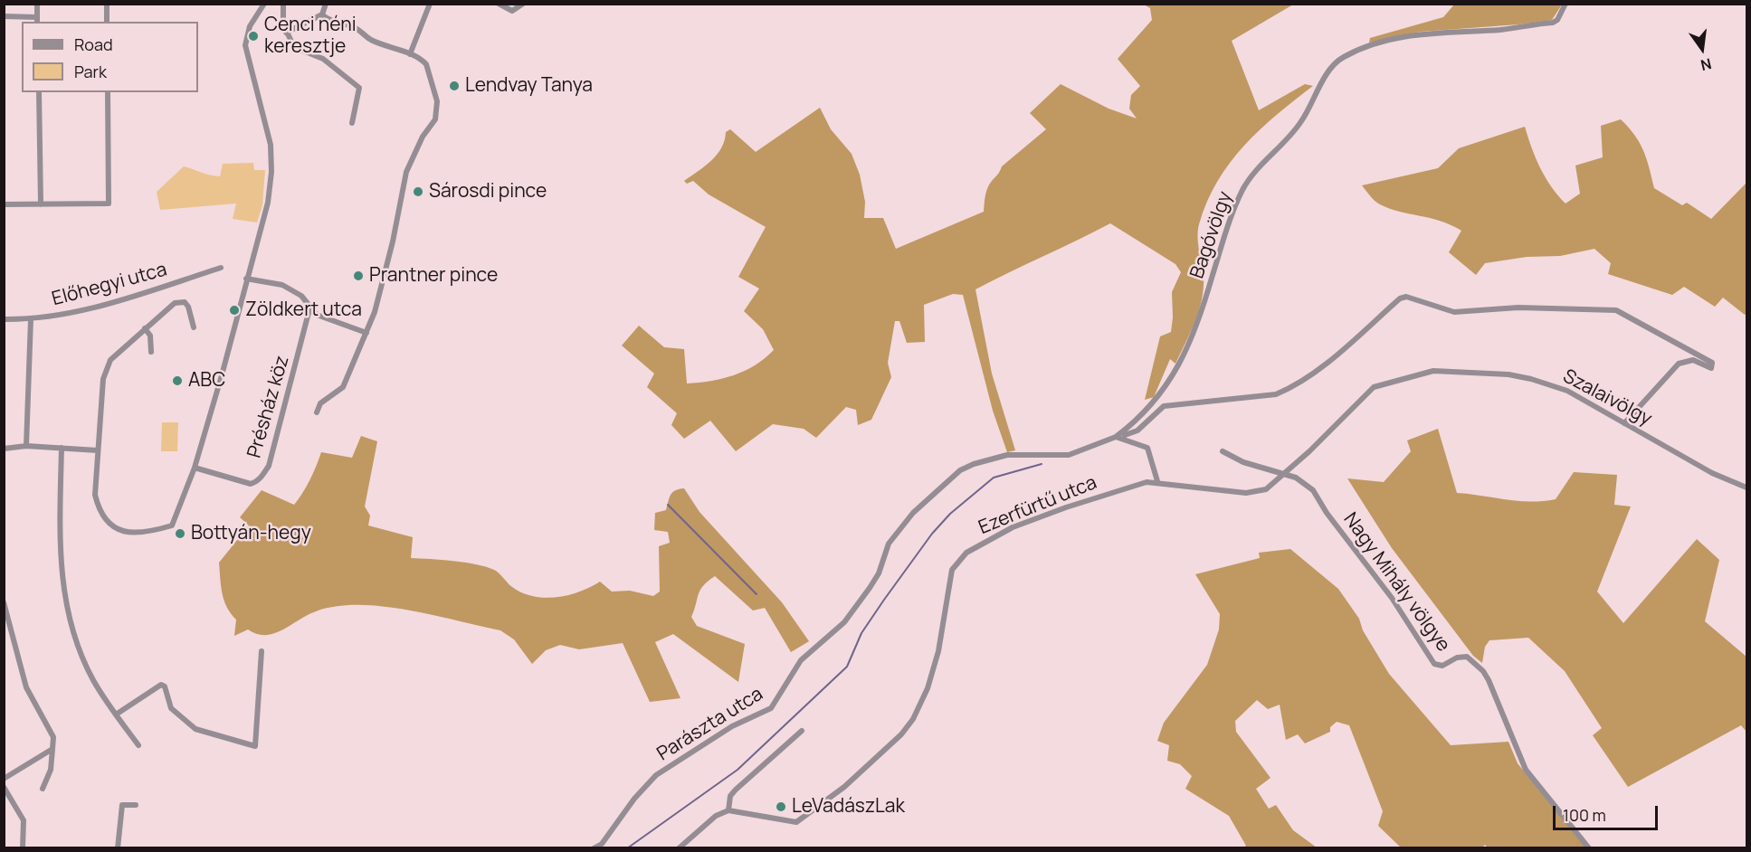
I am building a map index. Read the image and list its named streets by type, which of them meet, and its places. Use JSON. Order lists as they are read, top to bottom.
{
  "streets": {
    "street": [
      "Bagóvölgy",
      "Előhegyi utca",
      "Szalaivölgy",
      "Présház köz",
      "Ezerfürtű utca",
      "Nagy Mihály völgye",
      "Parászta utca"
    ]
  },
  "crossings": [
    ["Bagóvölgy", "Parászta utca"],
    ["Szalaivölgy", "Ezerfürtű utca"],
    ["Szalaivölgy", "Nagy Mihály völgye"],
    ["Ezerfürtű utca", "Nagy Mihály völgye"]
  ],
  "places": [
    "Cenci néni keresztje",
    "Lendvay Tanya",
    "Sárosdi pince",
    "Prantner pince",
    "Zöldkert utca",
    "ABC",
    "Bottyán-hegy",
    "LeVadászLak"
  ],
  "legend": ["Road", "Park"],
  "scale_bar": "100 m",
  "north": "bottom"
}
